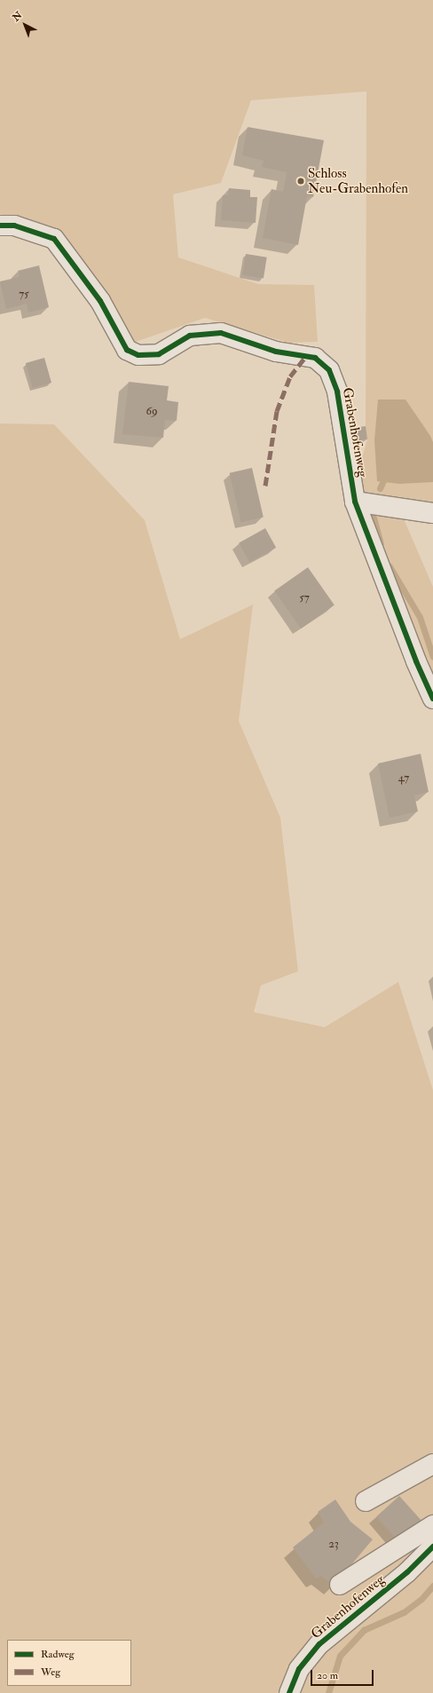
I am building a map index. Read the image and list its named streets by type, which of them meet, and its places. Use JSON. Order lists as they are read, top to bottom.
{
  "streets": {
    "street": ["Grabenhofenweg"]
  },
  "places": ["Schloss Neu-Grabenhofen"],
  "house_numbers": [
    "75",
    "69",
    "57",
    "47",
    "23"
  ],
  "legend": ["Radweg", "Weg"],
  "scale_bar": "20 m",
  "north": "top left"
}
